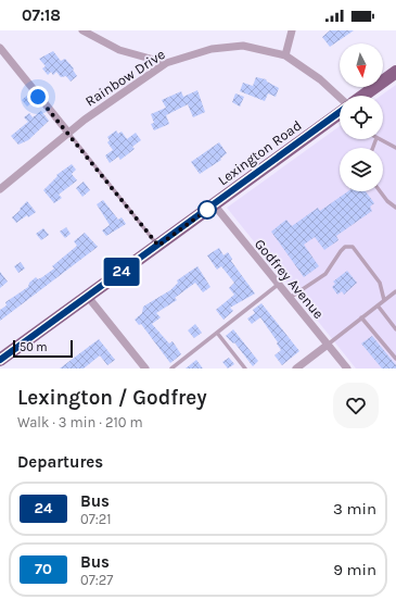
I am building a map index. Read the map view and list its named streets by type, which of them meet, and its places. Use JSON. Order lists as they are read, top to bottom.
{
  "streets": {
    "main road": ["Lexington Road"],
    "street": ["Rainbow Drive", "Godfrey Avenue"]
  },
  "crossings": [
    ["Lexington Road", "Godfrey Avenue"]
  ],
  "lines": ["bus line 24"],
  "scale_bar": "50 m",
  "north": "bottom",
  "page": {
    "status": "07:18",
    "on_map": "24",
    "scale": "50 m",
    "heading": [
      ["Lexington / Godfrey", "Walk · 3 min · 210 m"],
      "Departures"
    ],
    "list": [
      {
        "mark": "24",
        "name": "Bus",
        "note": "07:21",
        "value": "3 min"
      },
      {
        "mark": "70",
        "name": "Bus",
        "note": "07:27",
        "value": "9 min"
      }
    ]
  }
}
